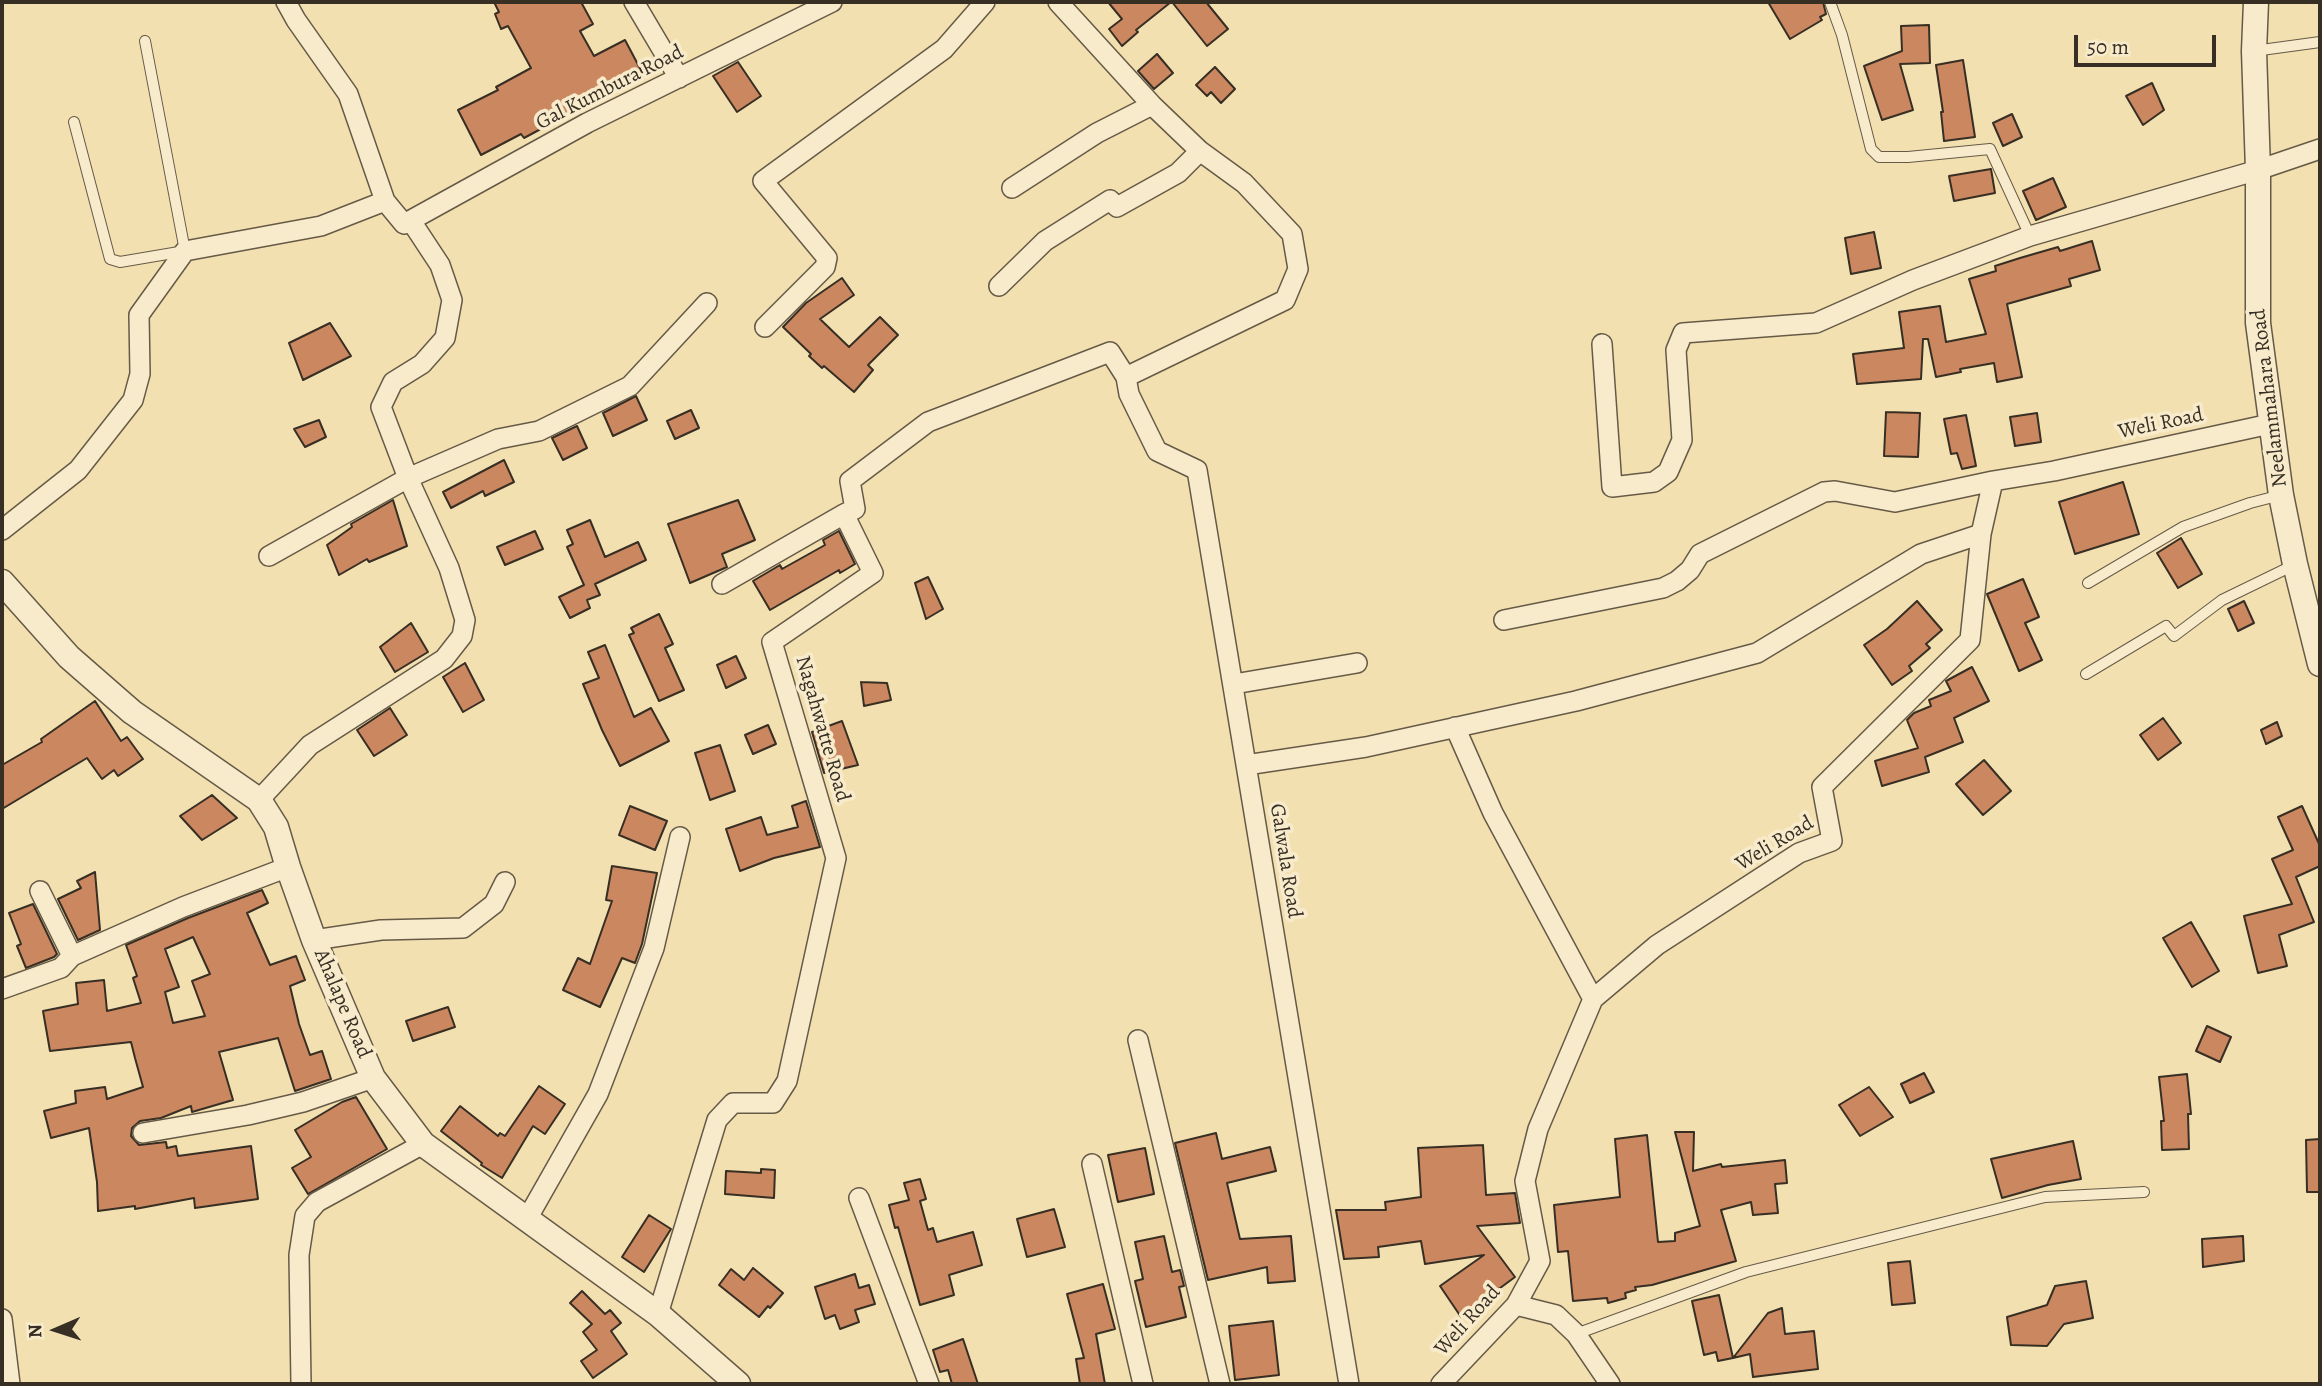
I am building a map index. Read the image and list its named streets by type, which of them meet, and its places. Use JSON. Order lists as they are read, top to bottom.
{
  "streets": {
    "street": [
      "Gal Kumbura Road",
      "Neelammahara Road",
      "Weli Road",
      "Nagahwatte Road",
      "Galwala Road",
      "Ahalape Road"
    ]
  },
  "crossings": [
    ["Neelammahara Road", "Weli Road"],
    ["Nagahwatte Road", "Ahalape Road"]
  ],
  "scale_bar": "50 m",
  "north": "left"
}
